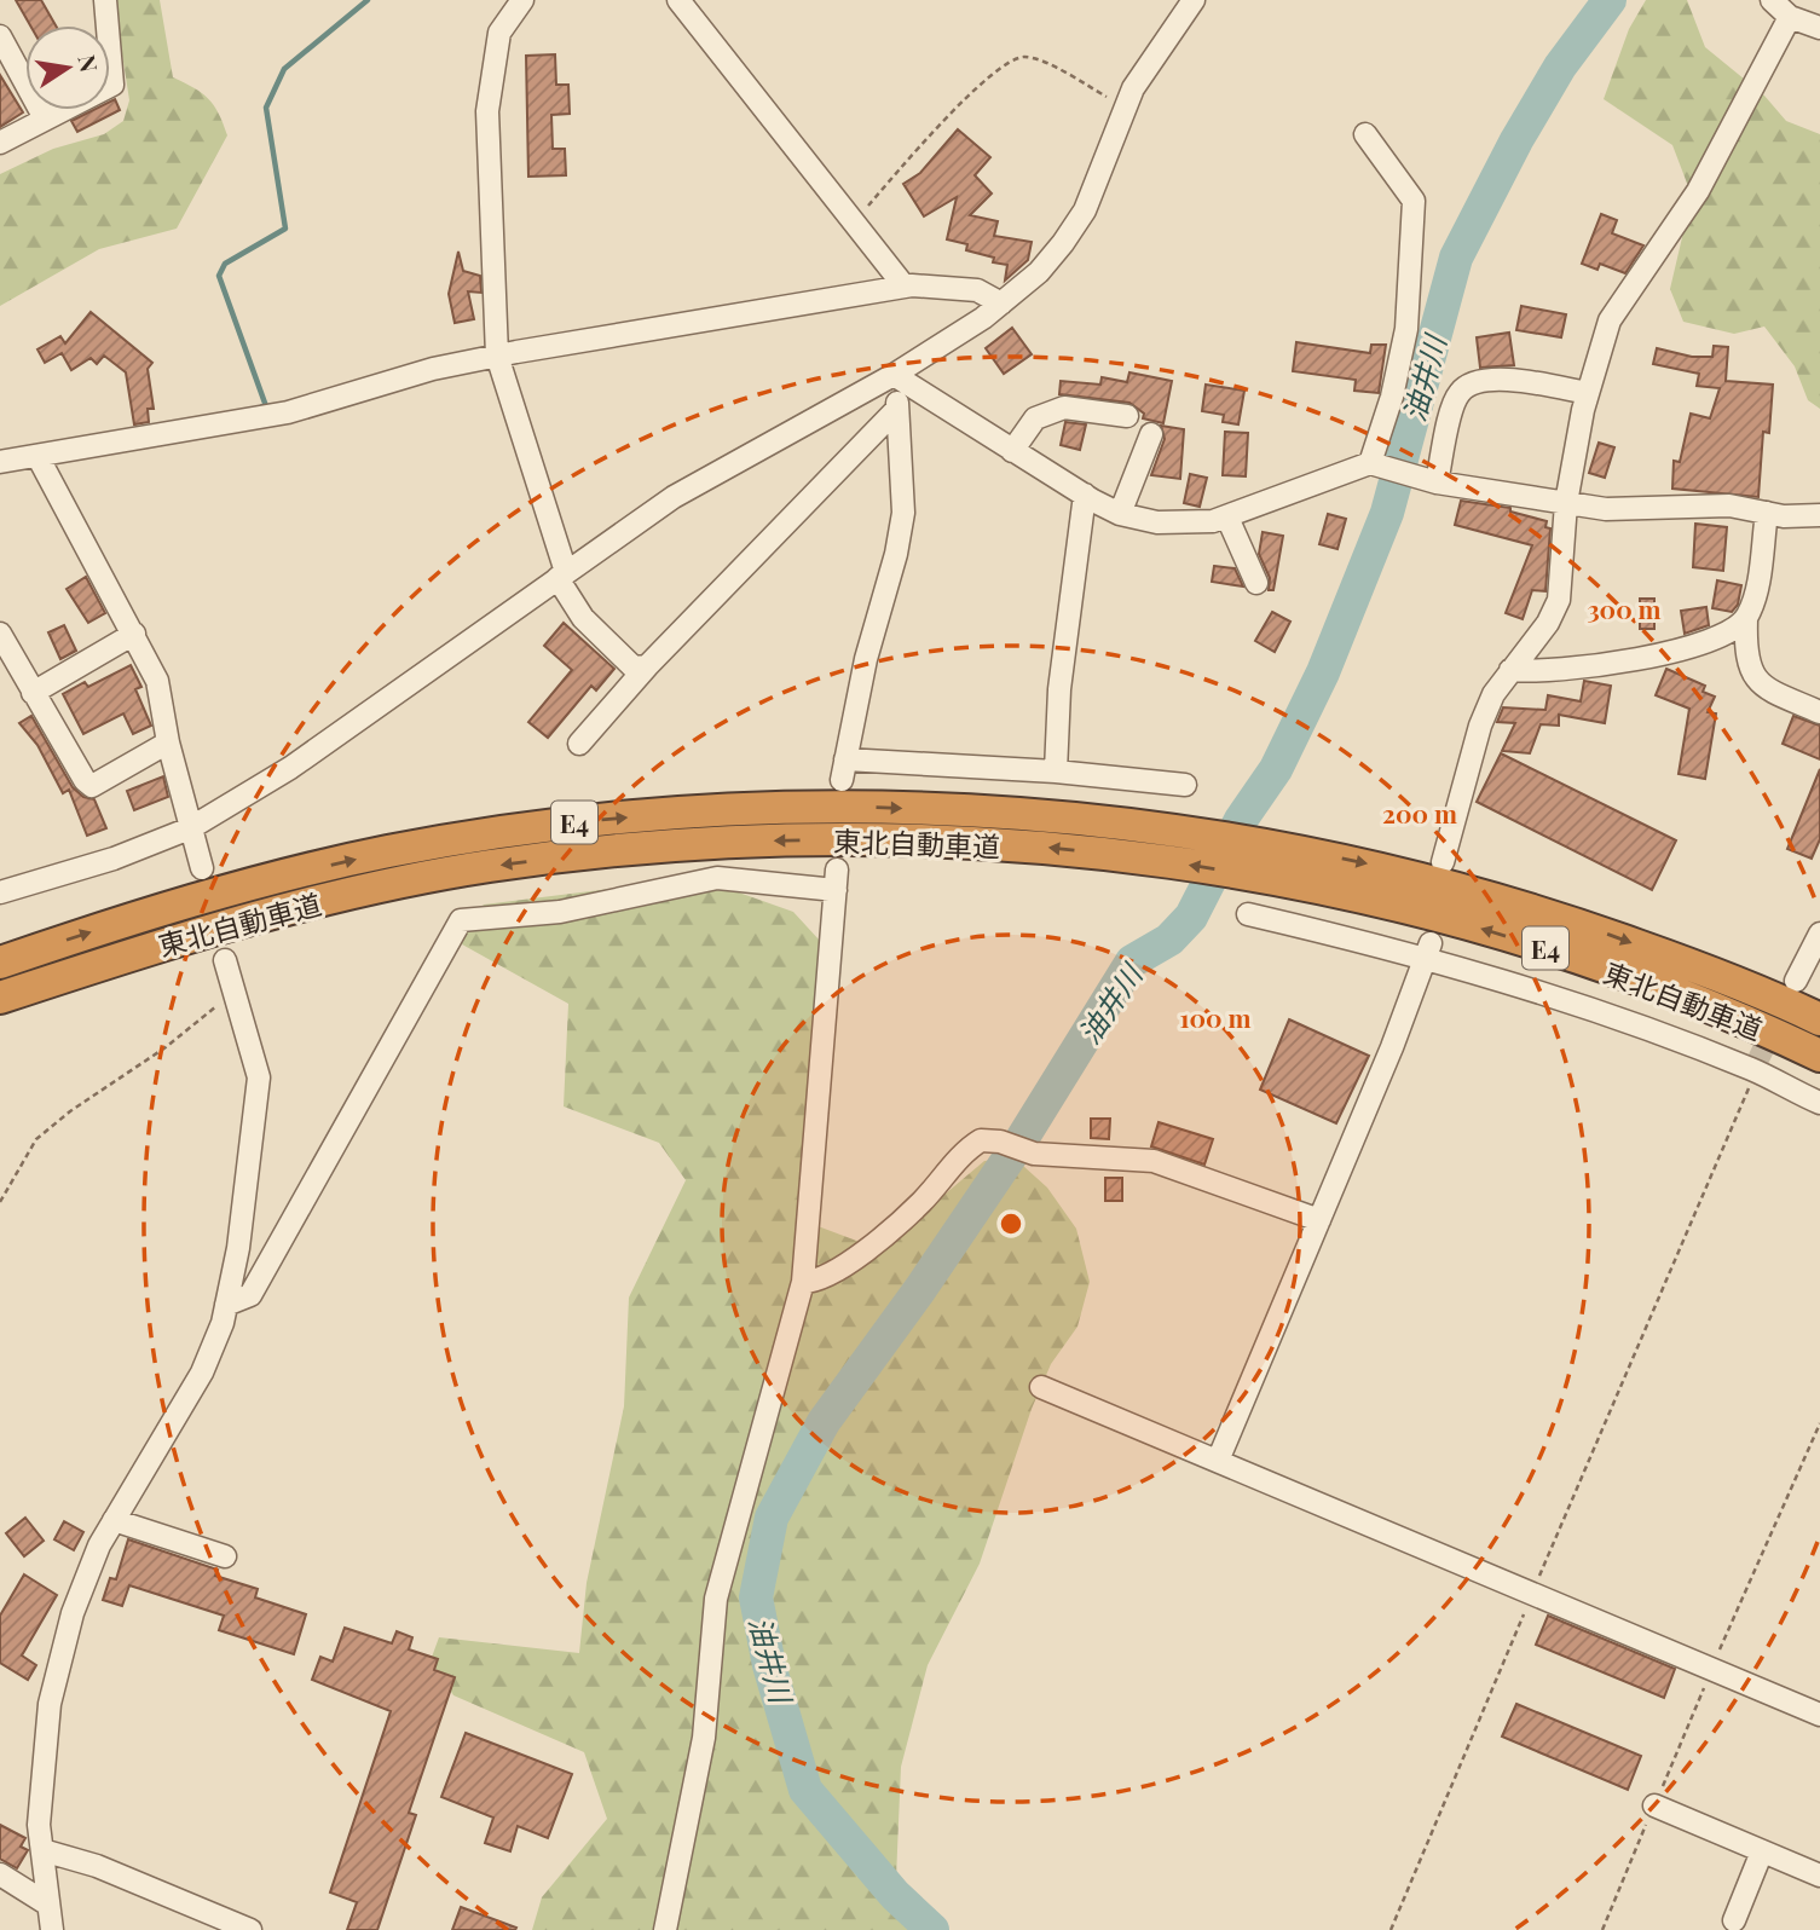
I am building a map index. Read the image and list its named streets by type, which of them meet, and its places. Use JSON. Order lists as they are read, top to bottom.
{
  "streets": {
    "highway": ["E4", "東北自動車道"]
  },
  "water": ["油井川"],
  "north": "right",
  "rings": ["300 m", "200 m", "100 m"]
}
